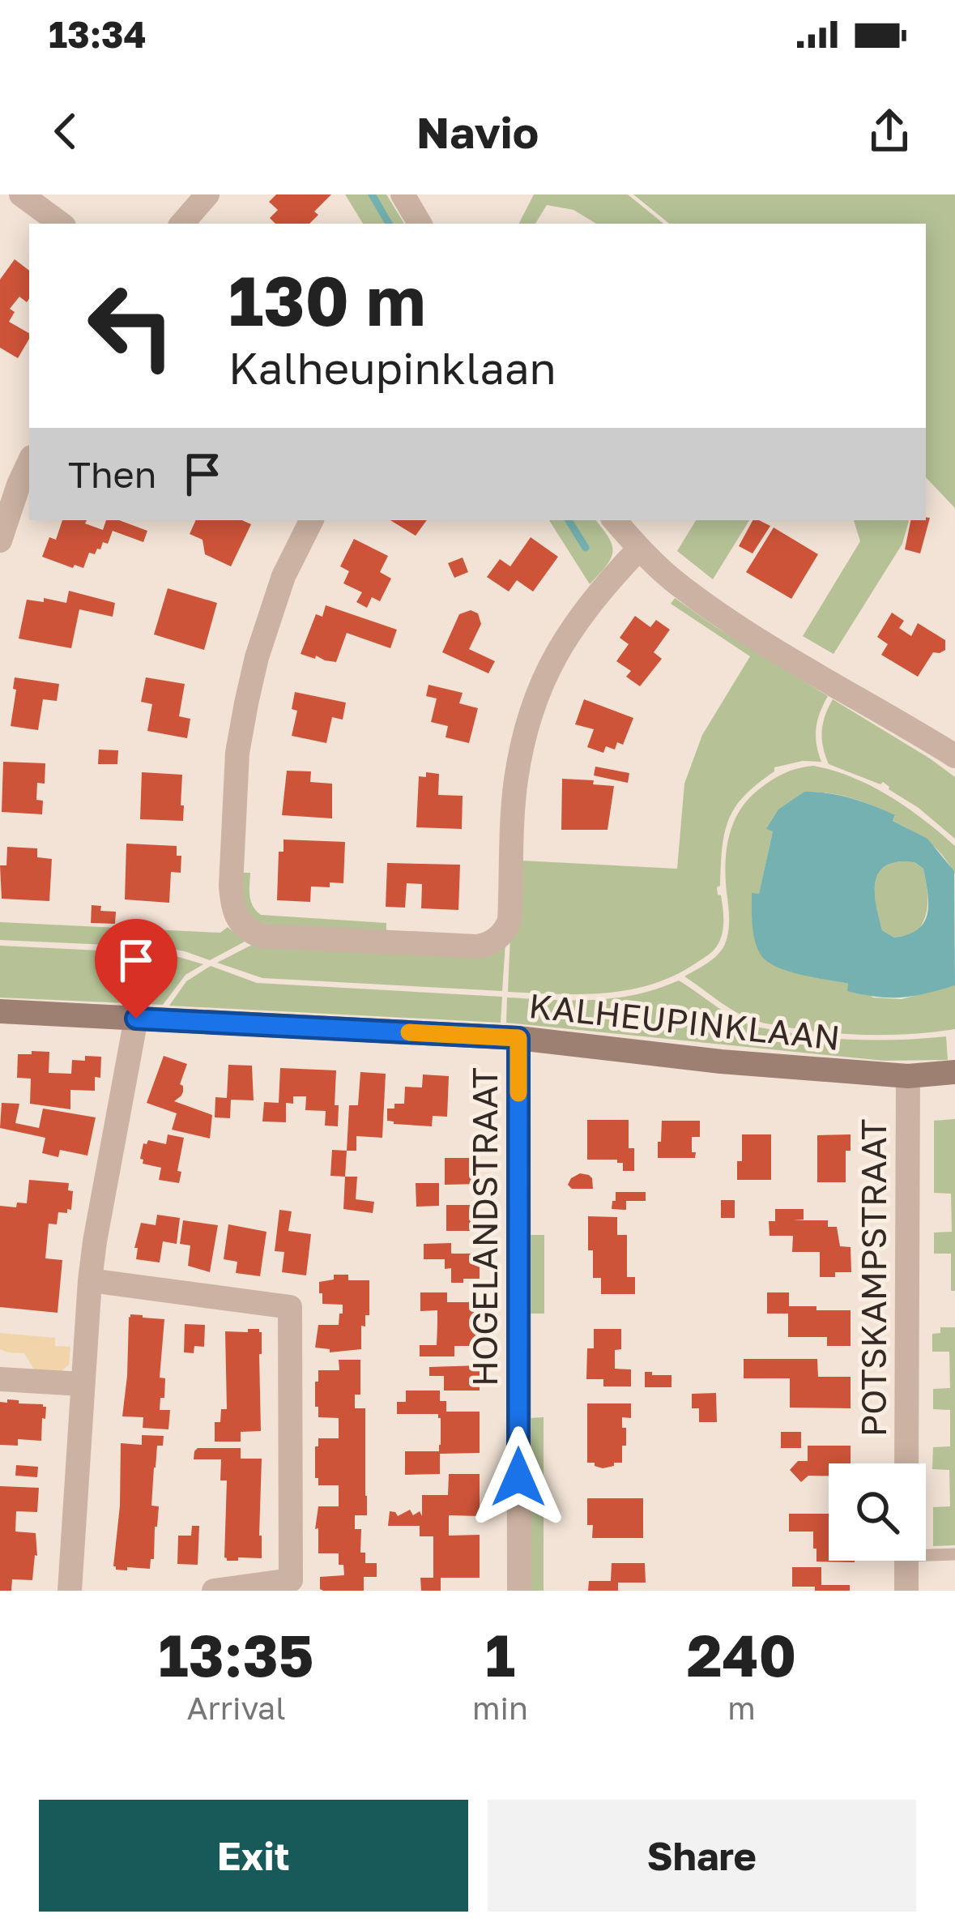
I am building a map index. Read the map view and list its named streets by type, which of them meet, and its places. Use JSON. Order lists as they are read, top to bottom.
{
  "streets": {
    "street": ["KALHEUPINKLAAN", "HOGELANDSTRAAT", "POTSKAMPSTRAAT"]
  },
  "crossings": [
    ["KALHEUPINKLAAN", "HOGELANDSTRAAT"],
    ["KALHEUPINKLAAN", "POTSKAMPSTRAAT"]
  ],
  "page": {
    "status": "13:34",
    "header": "Navio",
    "turn": ["130 m", "Kalheupinklaan"],
    "then": "Then",
    "eta": [
      "13:35",
      "Arrival",
      "1",
      "min",
      "240",
      "m"
    ],
    "buttons": ["Exit", "Share"]
  }
}
